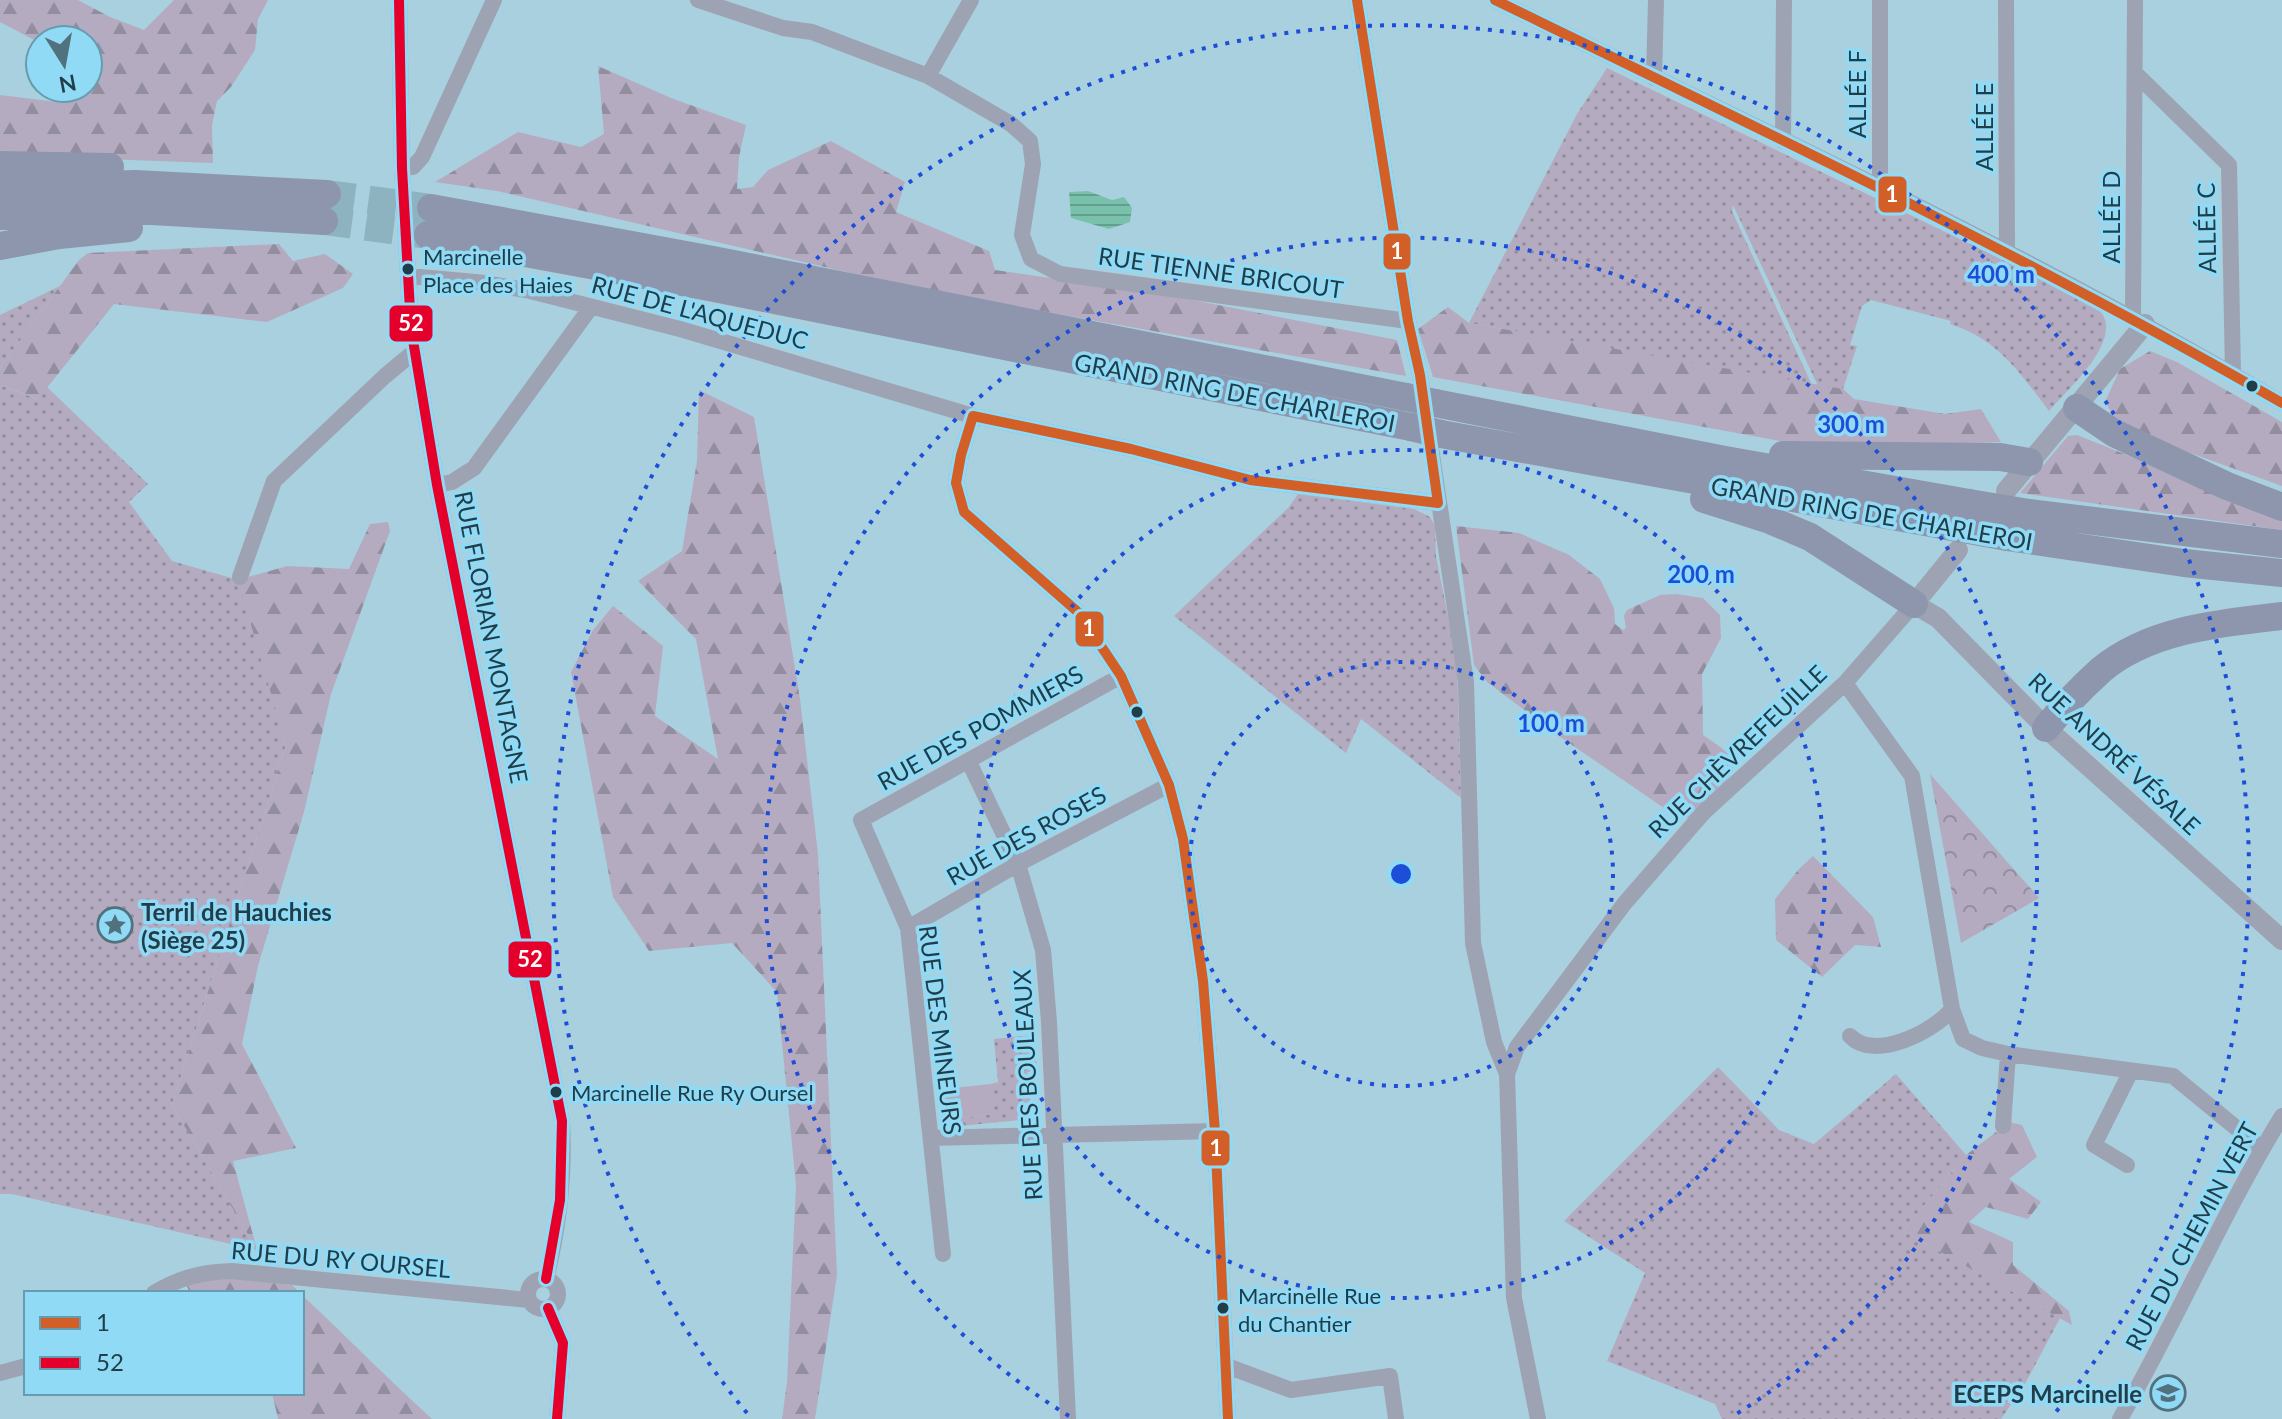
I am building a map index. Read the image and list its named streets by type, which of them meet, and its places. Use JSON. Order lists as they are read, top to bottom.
{
  "streets": {
    "highway": ["GRAND RING DE CHARLEROI"],
    "street": [
      "ALLÉE F",
      "ALLÉE E",
      "ALLÉE D",
      "ALLÉE C",
      "RUE TIENNE BRICOUT",
      "RUE DE L'AQUEDUC",
      "RUE FLORIAN MONTAGNE",
      "RUE DES POMMIERS",
      "RUE CHÈVREFEUILLE",
      "RUE ANDRÉ VÉSALE",
      "RUE DES ROSES",
      "RUE DES MINEURS",
      "RUE DES BOULEAUX",
      "RUE DU CHEMIN VERT",
      "RUE DU RY OURSEL"
    ]
  },
  "crossings": [
    ["ALLÉE D", "ALLÉE C"],
    ["RUE DE L'AQUEDUC", "RUE FLORIAN MONTAGNE"],
    ["GRAND RING DE CHARLEROI", "RUE CHÈVREFEUILLE"],
    ["RUE FLORIAN MONTAGNE", "RUE DU RY OURSEL"],
    ["RUE DES POMMIERS", "RUE DES MINEURS"],
    ["RUE DES POMMIERS", "RUE DES BOULEAUX"],
    ["RUE CHÈVREFEUILLE", "RUE ANDRÉ VÉSALE"],
    ["RUE DES ROSES", "RUE DES MINEURS"],
    ["RUE DES ROSES", "RUE DES BOULEAUX"]
  ],
  "places": {
    "other": ["Marcinelle Place des Haies", "Marcinelle Rue Ry Oursel", "Marcinelle Rue du Chantier"],
    "place": ["Terril de Hauchies (Siège 25)"],
    "school or university": ["ECEPS Marcinelle"]
  },
  "lines": ["transit line 1", "transit line 52"],
  "legend": ["1", "52"],
  "north": "bottom",
  "rings": [
    "400 m",
    "300 m",
    "200 m",
    "100 m"
  ]
}
